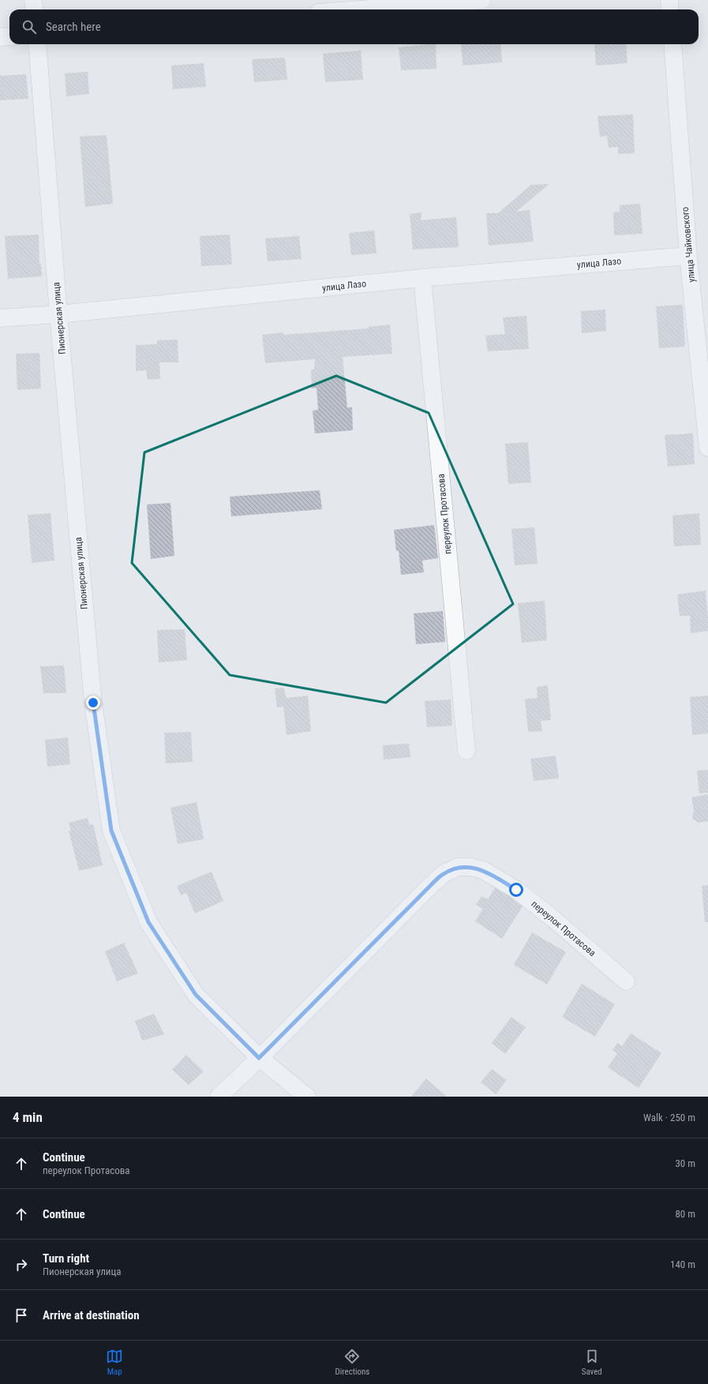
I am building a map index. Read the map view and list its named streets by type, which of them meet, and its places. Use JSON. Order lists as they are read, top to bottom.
{
  "streets": {
    "street": [
      "улица Чайковского",
      "улица Лазо",
      "Пионерская улица",
      "переулок Протасова"
    ]
  },
  "crossings": [
    ["улица Чайковского", "улица Лазо"],
    ["улица Лазо", "Пионерская улица"],
    ["улица Лазо", "переулок Протасова"],
    ["Пионерская улица", "переулок Протасова"]
  ],
  "page": {
    "search": "Search here",
    "heading": ["4 min", "Walk · 250 m"],
    "list": [
      ["Continue", "переулок Протасова", "30 m"],
      ["Continue", "80 m"],
      ["Turn right", "Пионерская улица", "140 m"],
      "Arrive at destination"
    ],
    "nav": ["Map", "Directions", "Saved"]
  }
}
